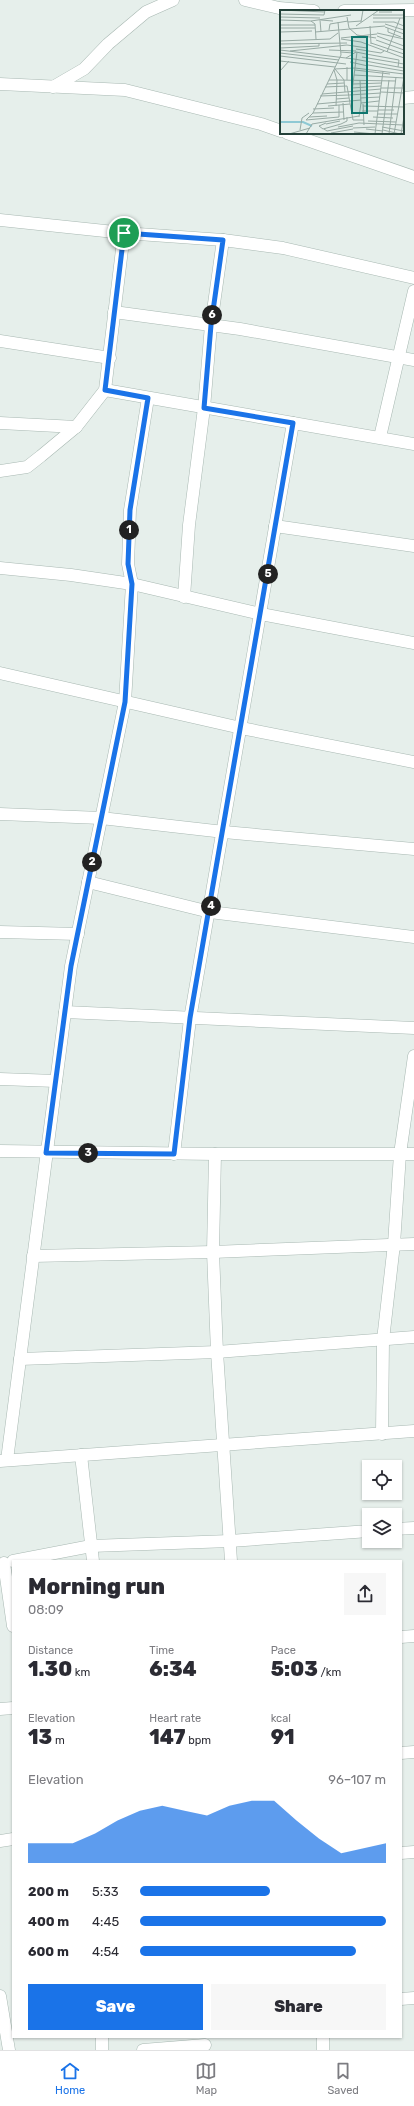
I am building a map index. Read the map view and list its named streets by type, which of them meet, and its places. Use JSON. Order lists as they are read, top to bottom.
{
  "page": {
    "pins": [
      "6",
      "1",
      "5",
      "2",
      "4",
      "3"
    ],
    "heading": ["Morning run", "08:09"],
    "stats": [
      ["Distance", "1.30 km"],
      ["Time", "6:34"],
      ["Pace", "5:03 /km"],
      ["Elevation", "13 m"],
      ["Heart rate", "147 bpm"],
      ["kcal", "91"]
    ],
    "chart": ["Elevation", "96–107 m"],
    "list": [
      {
        "name": "200 m",
        "note": "5:33"
      },
      {
        "name": "400 m",
        "note": "4:45"
      },
      {
        "name": "600 m",
        "note": "4:54"
      }
    ],
    "buttons": ["Save", "Share"],
    "tabs": ["Home", "Map", "Saved"]
  }
}
